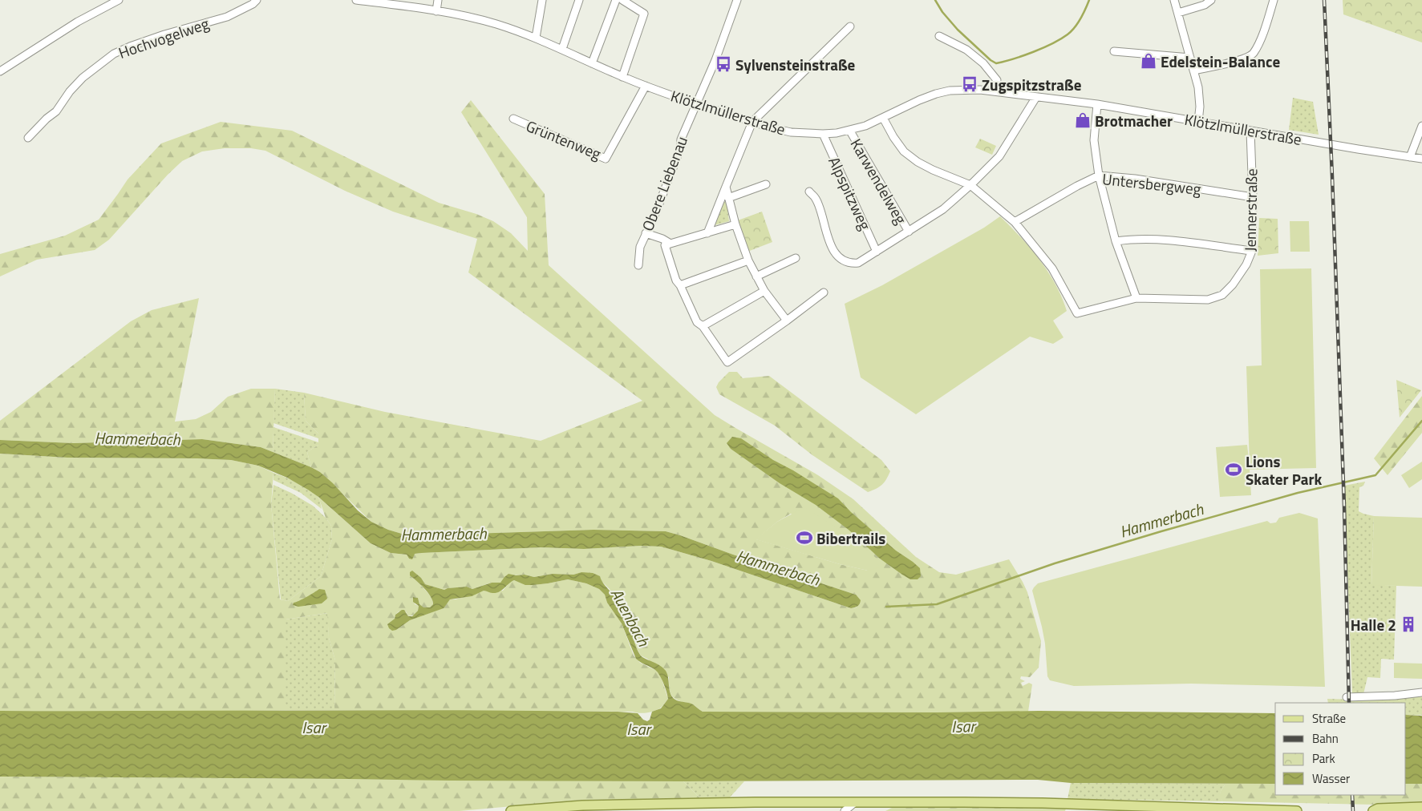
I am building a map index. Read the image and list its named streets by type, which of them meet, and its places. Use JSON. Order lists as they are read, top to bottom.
{
  "streets": {
    "street": [
      "Hochvogelweg",
      "Klötzlmüllerstraße",
      "Grüntenweg",
      "Karwendelweg",
      "Obere Liebenau",
      "Untersbergweg",
      "Alpspitzweg",
      "Jennerstraße"
    ]
  },
  "crossings": [
    ["Klötzlmüllerstraße", "Grüntenweg"],
    ["Klötzlmüllerstraße", "Karwendelweg"],
    ["Klötzlmüllerstraße", "Obere Liebenau"],
    ["Klötzlmüllerstraße", "Alpspitzweg"],
    ["Klötzlmüllerstraße", "Jennerstraße"],
    ["Untersbergweg", "Jennerstraße"]
  ],
  "water": ["Hammerbach", "Auenbach", "Isar"],
  "places": {
    "shop": ["Edelstein-Balance", "Brotmacher"],
    "bus stop": ["Sylvensteinstraße", "Zugspitzstraße"],
    "sports": ["Lions Skater Park", "Bibertrails"],
    "building": ["Halle 2"]
  },
  "legend": [
    "Straße",
    "Bahn",
    "Park",
    "Wasser"
  ]
}
